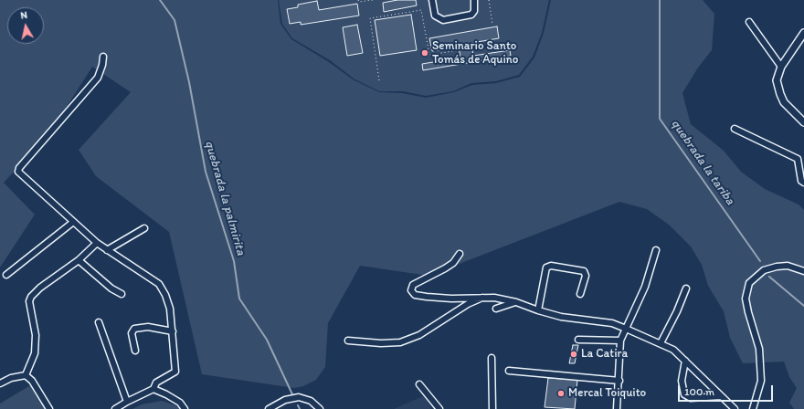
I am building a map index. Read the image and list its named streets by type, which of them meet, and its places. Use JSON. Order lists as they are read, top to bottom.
{
  "water": ["quebrada la tariba", "quebrada la palmirita"],
  "places": ["Seminario Santo Tomás de Aquino", "La Catira", "Mercal Toiquito"],
  "scale_bar": "100 m",
  "north": "top"
}
